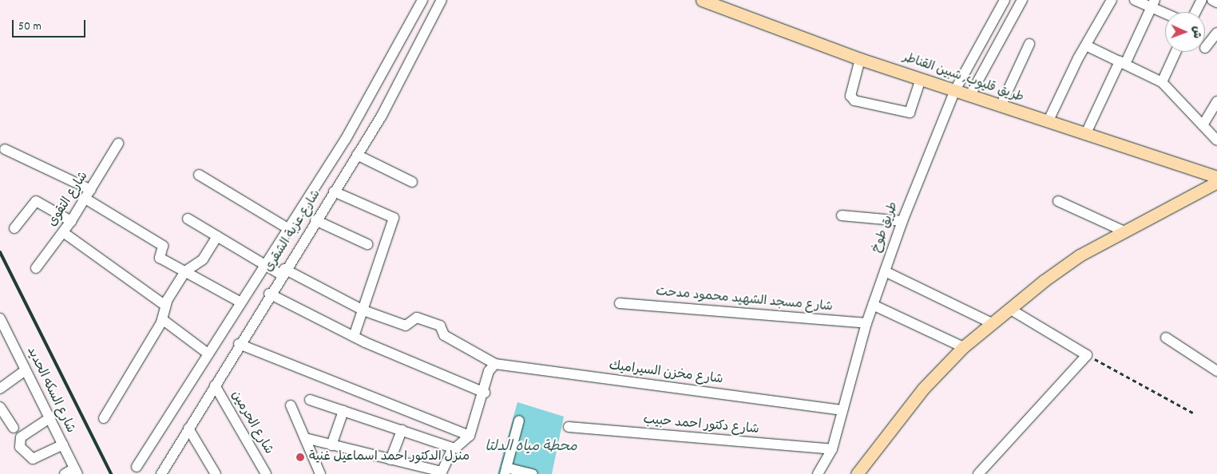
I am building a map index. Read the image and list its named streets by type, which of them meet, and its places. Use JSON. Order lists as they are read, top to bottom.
{
  "streets": {
    "main road": ["طريق قليوب, شبين القناطر"],
    "street": [
      "شارع التقوى",
      "طريق طوخ",
      "شارع عزبة الشقرى",
      "شارع مسجد الشهيد محمود مدحت",
      "شارع مخزن السيراميك",
      "شارع السكه الحديد",
      "شارع الحرمين",
      "شارع دكتور احمد حبيب"
    ]
  },
  "crossings": [
    ["طريق قليوب, شبين القناطر", "طريق طوخ"],
    ["طريق طوخ", "شارع مسجد الشهيد محمود مدحت"],
    ["طريق طوخ", "شارع مخزن السيراميك"],
    ["طريق طوخ", "شارع دكتور احمد حبيب"],
    ["شارع عزبة الشقرى", "شارع الحرمين"]
  ],
  "water": ["محطة مياه الدلتا"],
  "places": ["منزل الدكتور احمد اسماعيل غنية"],
  "scale_bar": "50 m",
  "north": "right"
}
